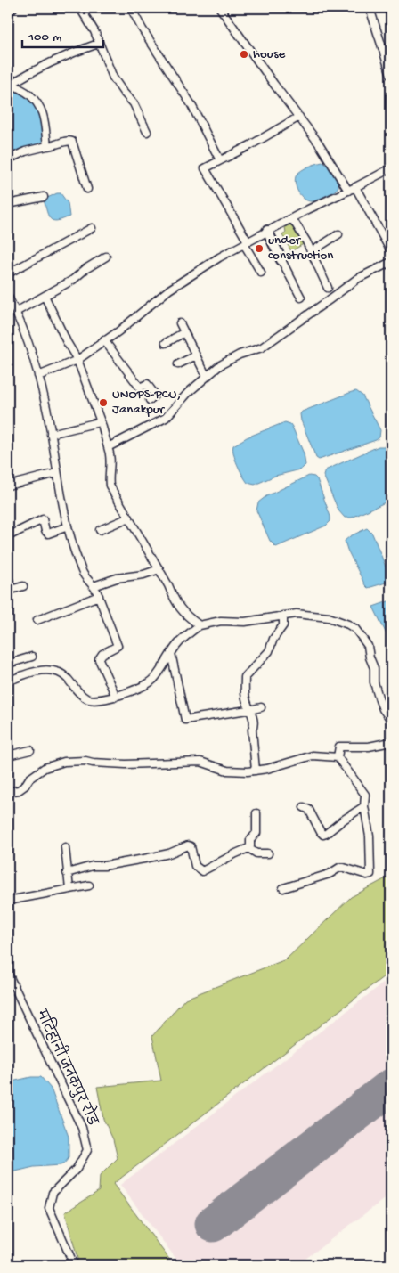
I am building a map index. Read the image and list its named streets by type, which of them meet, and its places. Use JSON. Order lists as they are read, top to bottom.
{
  "streets": {
    "street": ["मटिहानी जनकपुर रोड"]
  },
  "places": ["house", "under construction", "UNOPS-PCU, Janakpur"],
  "scale_bar": "100 m"
}
